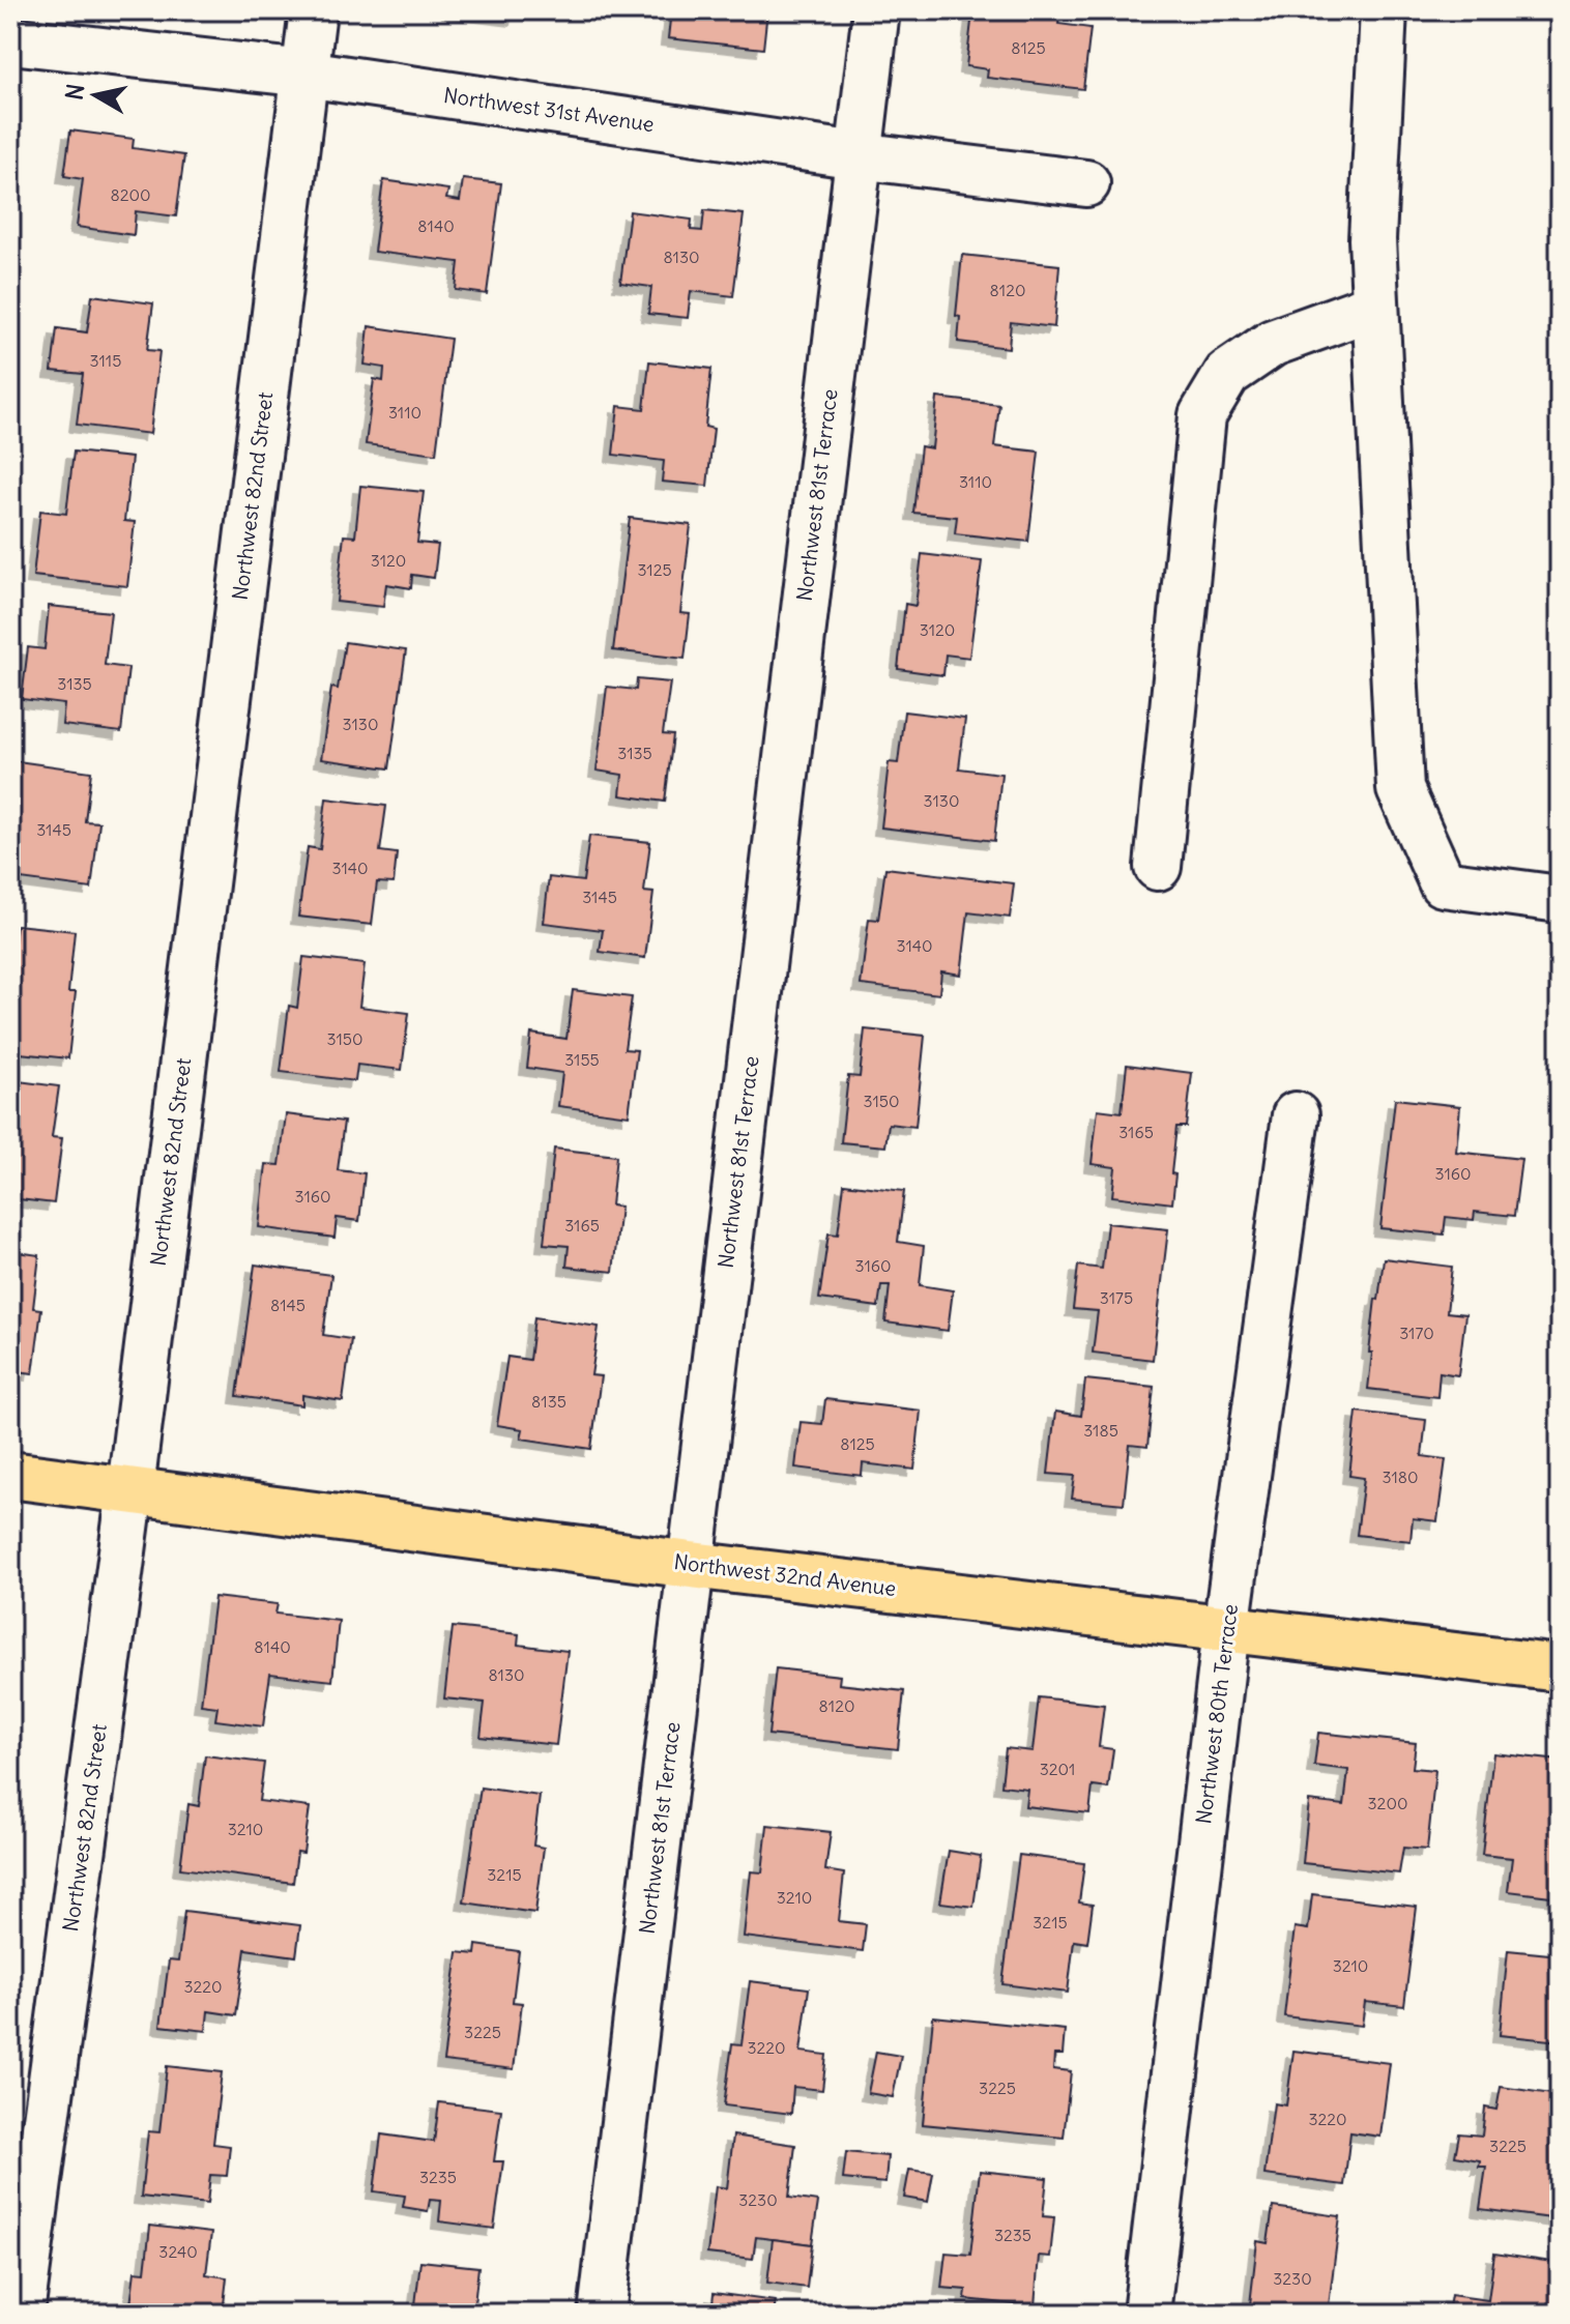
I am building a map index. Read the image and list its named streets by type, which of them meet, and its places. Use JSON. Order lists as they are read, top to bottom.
{
  "streets": {
    "main road": ["Northwest 32nd Avenue"],
    "street": [
      "Northwest 31st Avenue",
      "Northwest 81st Terrace",
      "Northwest 82nd Street",
      "Northwest 80th Terrace"
    ]
  },
  "crossings": [
    ["Northwest 31st Avenue", "Northwest 81st Terrace"],
    ["Northwest 31st Avenue", "Northwest 82nd Street"],
    ["Northwest 81st Terrace", "Northwest 32nd Avenue"],
    ["Northwest 82nd Street", "Northwest 32nd Avenue"],
    ["Northwest 32nd Avenue", "Northwest 80th Terrace"]
  ],
  "house_numbers": [
    "8125",
    "8200",
    "8140",
    "8130",
    "8120",
    "3115",
    "3110",
    "3110",
    "3120",
    "3125",
    "3120",
    "3135",
    "3130",
    "3135",
    "3130",
    "3145",
    "3140",
    "3145",
    "3140",
    "3150",
    "3155",
    "3150",
    "3165",
    "3160",
    "3160",
    "3165",
    "3160",
    "3175",
    "8145",
    "3170",
    "8135",
    "3185",
    "8125",
    "3180",
    "8140",
    "8130",
    "8120",
    "3201",
    "3200",
    "3210",
    "3215",
    "3210",
    "3215",
    "3210",
    "3220",
    "3225",
    "3220",
    "3225",
    "3220",
    "3225",
    "3235",
    "3230",
    "3235",
    "3240",
    "3230"
  ],
  "north": "left"
}
